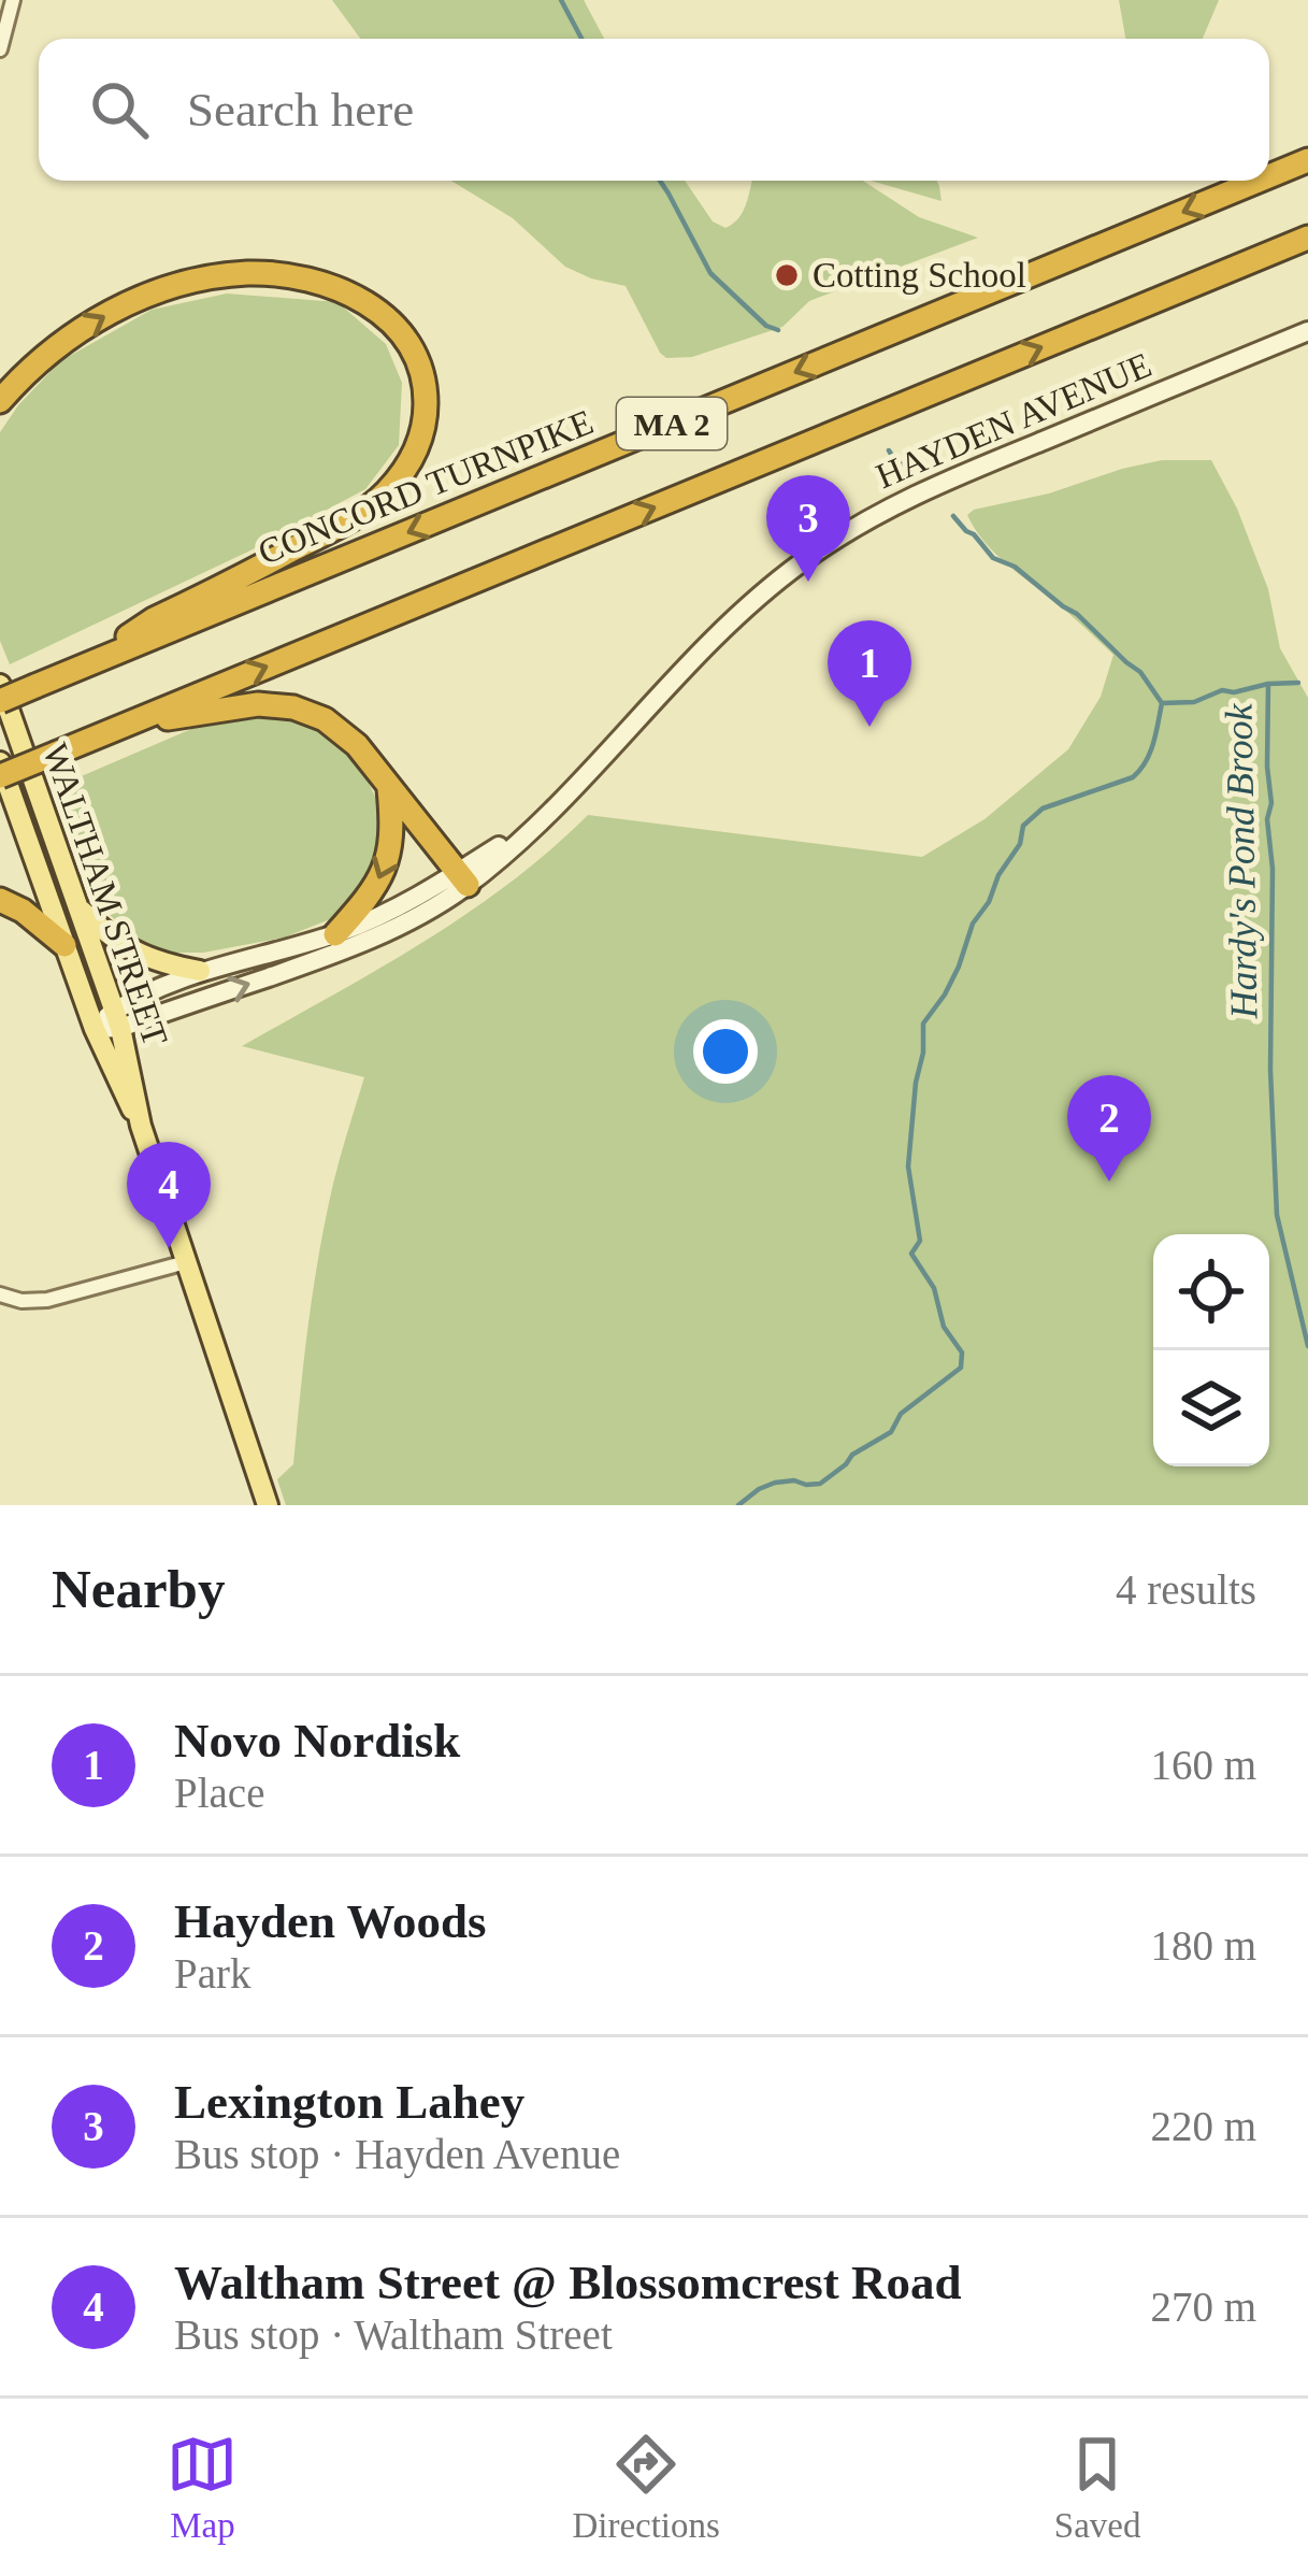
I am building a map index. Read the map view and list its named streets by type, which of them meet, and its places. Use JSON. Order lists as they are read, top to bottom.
{
  "streets": {
    "highway": ["MA 2", "CONCORD TURNPIKE"],
    "main road": ["WALTHAM STREET"],
    "street": ["HAYDEN AVENUE"]
  },
  "crossings": [
    ["HAYDEN AVENUE", "WALTHAM STREET"]
  ],
  "water": ["Hardy's Pond Brook"],
  "places": ["Cotting School"],
  "page": {
    "search": "Search here",
    "pins": [
      "3",
      "1",
      "2",
      "4"
    ],
    "heading": ["Nearby", "4 results"],
    "list": [
      {
        "mark": "1",
        "name": "Novo Nordisk",
        "note": "Place",
        "value": "160 m"
      },
      {
        "mark": "2",
        "name": "Hayden Woods",
        "note": "Park",
        "value": "180 m"
      },
      {
        "mark": "3",
        "name": "Lexington Lahey",
        "note": "Bus stop · Hayden Avenue",
        "value": "220 m"
      },
      {
        "mark": "4",
        "name": "Waltham Street @ Blossomcrest Road",
        "note": "Bus stop · Waltham Street",
        "value": "270 m"
      }
    ],
    "nav": ["Map", "Directions", "Saved"]
  }
}
